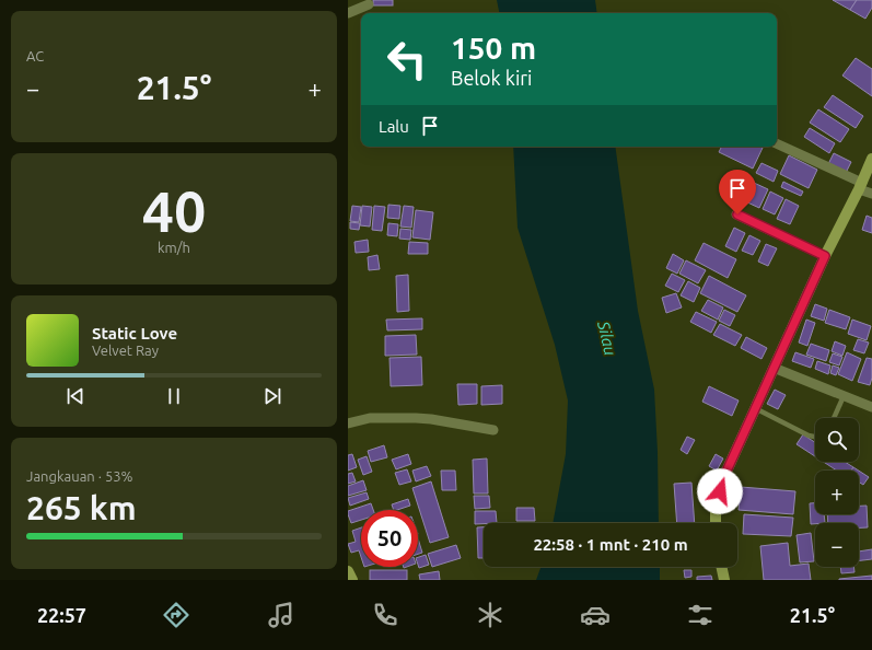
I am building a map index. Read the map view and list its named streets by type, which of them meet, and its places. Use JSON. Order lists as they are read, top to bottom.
{
  "water": ["Silau"],
  "page": {
    "tile": [
      "AC",
      ["40", "km/h"],
      ["Jangkauan · 53%", "265 km"]
    ],
    "turn": ["150 m", "Belok kiri"],
    "heat": ["−", "21.5°", "+"],
    "then": "Lalu",
    "song": ["Static Love", "Velvet Ray"],
    "map_buttons": ["+", "−"],
    "limit": "50",
    "trip": "22:58 · 1 mnt · 210 m",
    "tabs": ["22:57", "21.5°"]
  }
}
